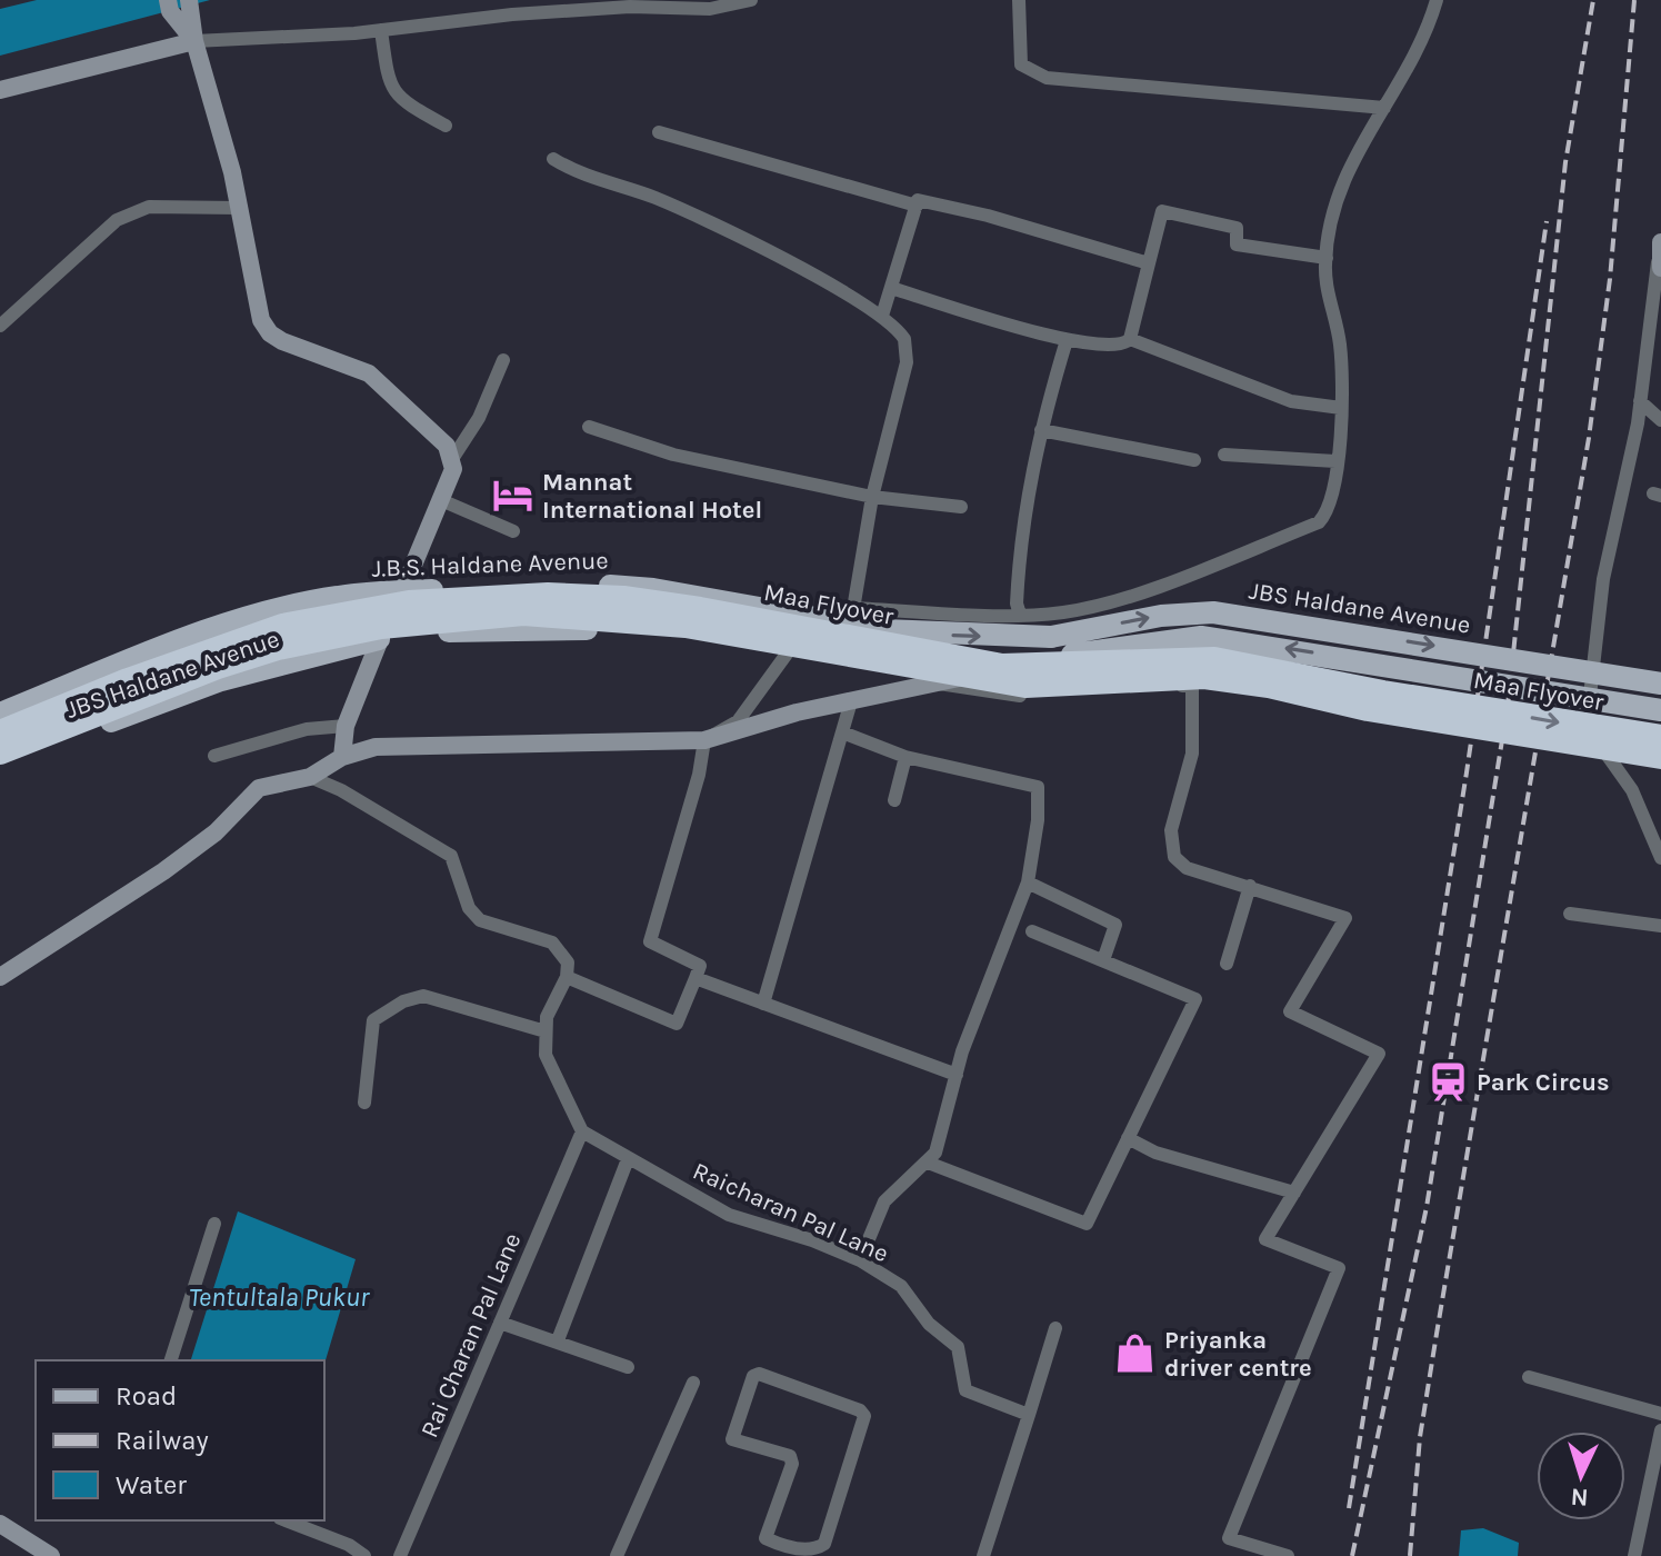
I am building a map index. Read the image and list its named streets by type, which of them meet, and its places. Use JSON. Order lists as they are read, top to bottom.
{
  "streets": {
    "highway": ["Maa Flyover"],
    "main road": ["J.B.S. Haldane Avenue", "JBS Haldane Avenue"],
    "street": ["Raicharan Pal Lane", "Rai Charan Pal Lane"]
  },
  "crossings": [
    ["J.B.S. Haldane Avenue", "JBS Haldane Avenue"],
    ["Raicharan Pal Lane", "Rai Charan Pal Lane"]
  ],
  "one_way": ["JBS Haldane Avenue"],
  "water": ["Tentultala Pukur"],
  "places": {
    "hotel": ["Mannat International Hotel"],
    "station": ["Park Circus"],
    "shop": ["Priyanka driver centre"]
  },
  "legend": ["Road", "Railway", "Water"],
  "north": "bottom"
}
